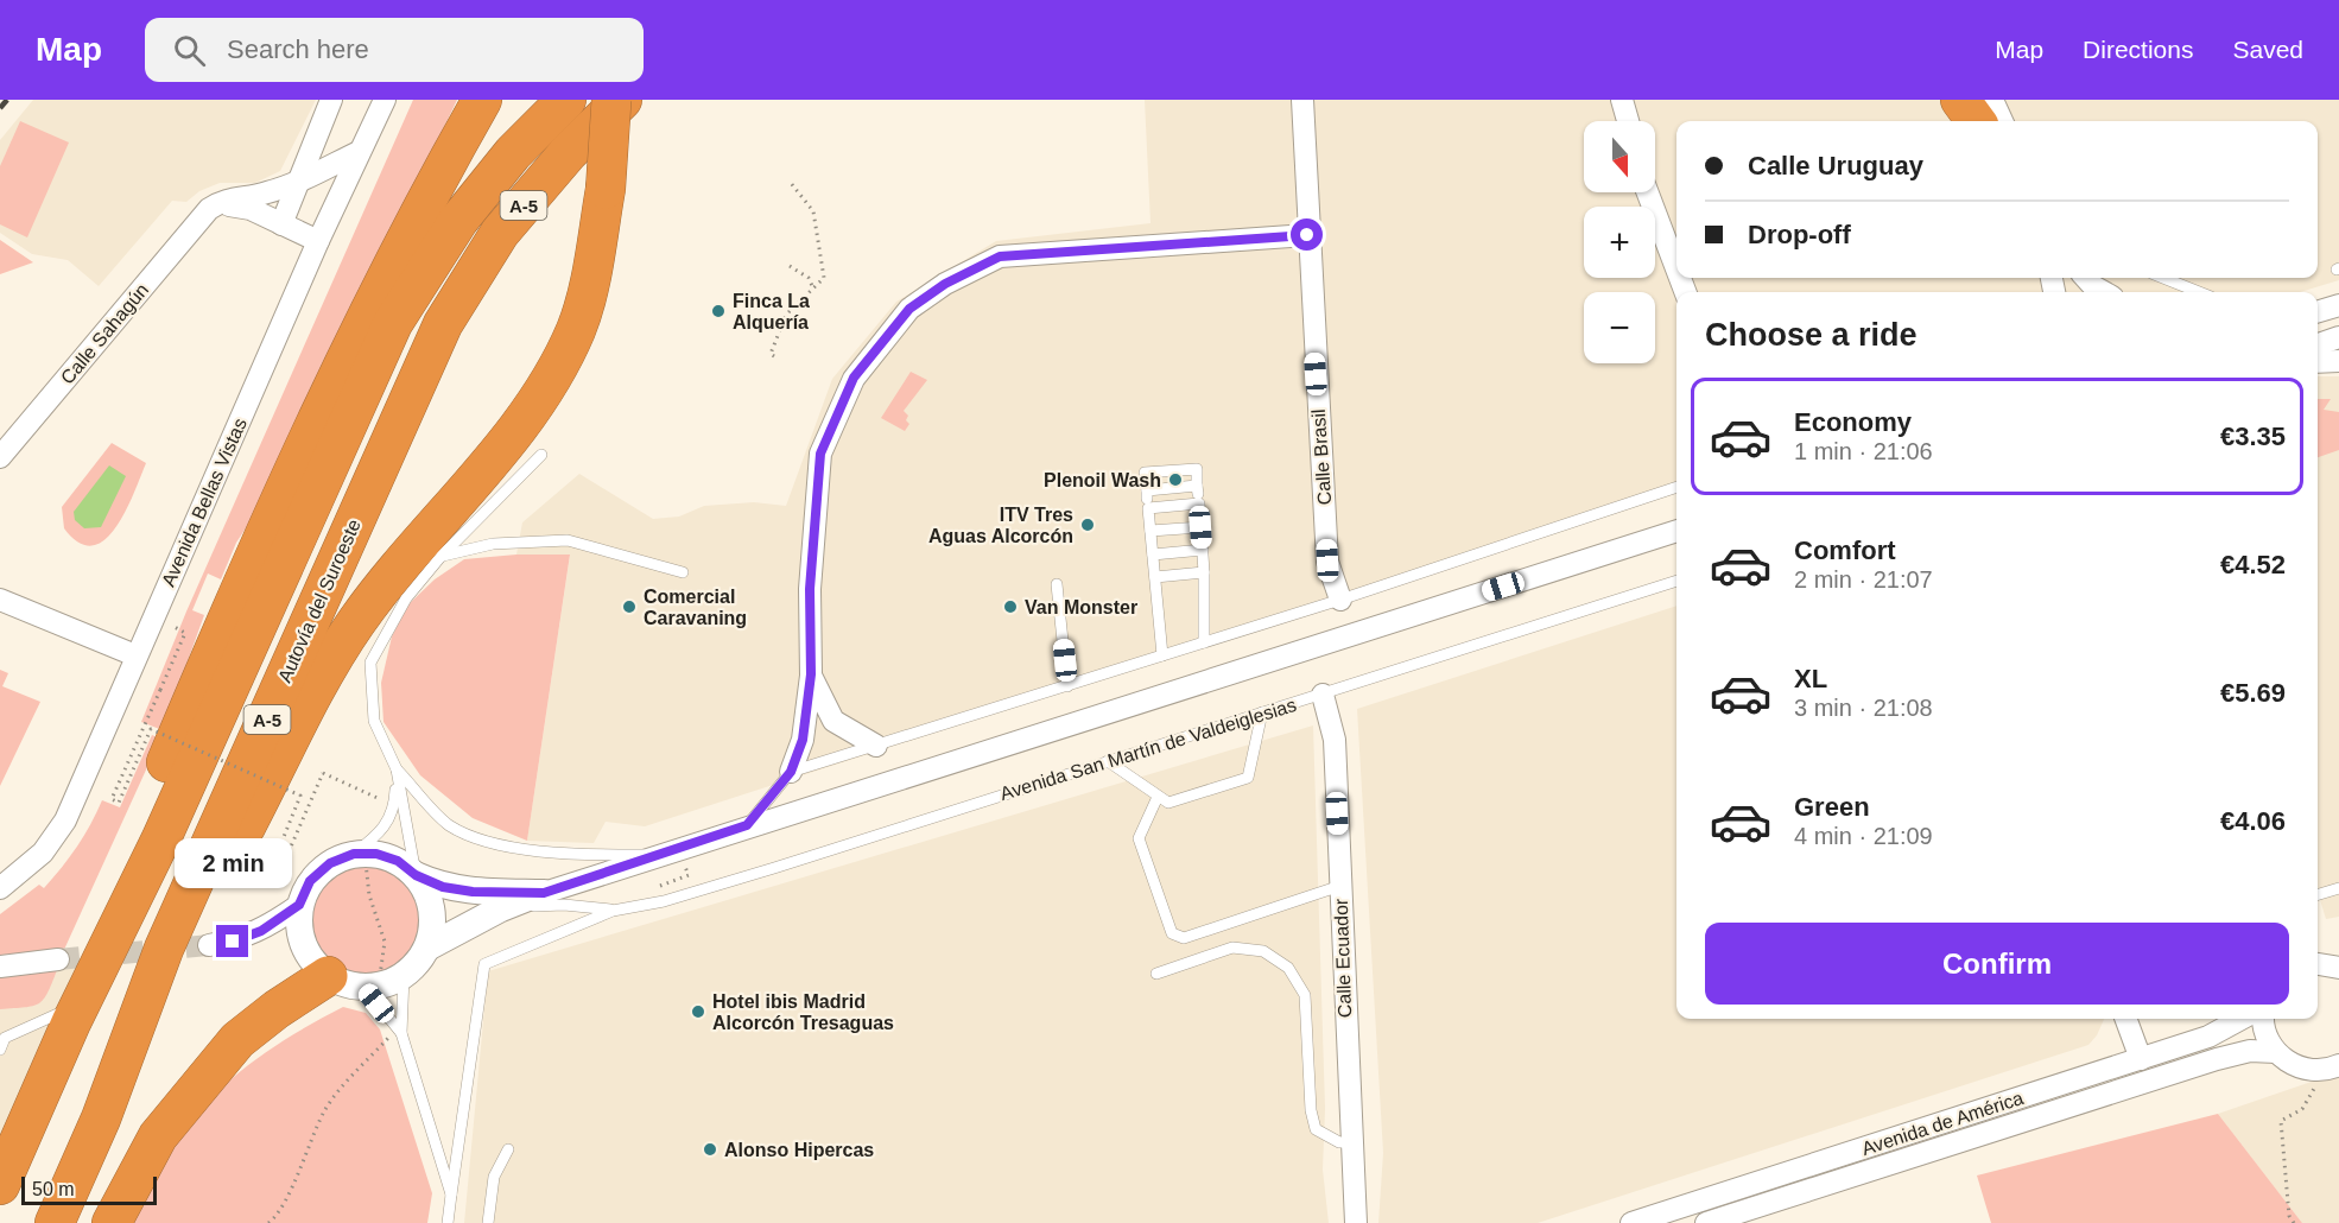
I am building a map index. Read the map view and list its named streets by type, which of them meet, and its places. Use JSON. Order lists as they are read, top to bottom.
{
  "streets": {
    "highway": ["A-5", "Autovía del Suroeste"],
    "street": [
      "Calle Sahagún",
      "Calle Brasil",
      "Avenida Bellas Vistas",
      "Avenida San Martín de Valdeiglesias",
      "Calle Ecuador",
      "Avenida de América"
    ]
  },
  "crossings": [
    ["Calle Sahagún", "Avenida Bellas Vistas"],
    ["Avenida San Martín de Valdeiglesias", "Calle Ecuador"]
  ],
  "places": [
    "Finca La Alquería",
    "Plenoil Wash",
    "ITV Tres Aguas Alcorcón",
    "Comercial Caravaning",
    "Van Monster",
    "Hotel ibis Madrid Alcorcón Tresaguas",
    "Alonso Hipercas"
  ],
  "scale_bar": "50 m",
  "north": "bottom",
  "page": {
    "header": "Map",
    "search": "Search here",
    "nav": ["Map", "Directions", "Saved"],
    "map_buttons": ["+", "−"],
    "banner": ["Calle Uruguay", "Drop-off"],
    "heading": "Choose a ride",
    "list": [
      {
        "name": "Economy",
        "note": "1 min · 21:06",
        "value": "€3.35"
      },
      {
        "name": "Comfort",
        "note": "2 min · 21:07",
        "value": "€4.52"
      },
      {
        "name": "XL",
        "note": "3 min · 21:08",
        "value": "€5.69"
      },
      {
        "name": "Green",
        "note": "4 min · 21:09",
        "value": "€4.06"
      }
    ],
    "bubble": "2 min",
    "buttons": "Confirm",
    "scale": "50 m"
  }
}
